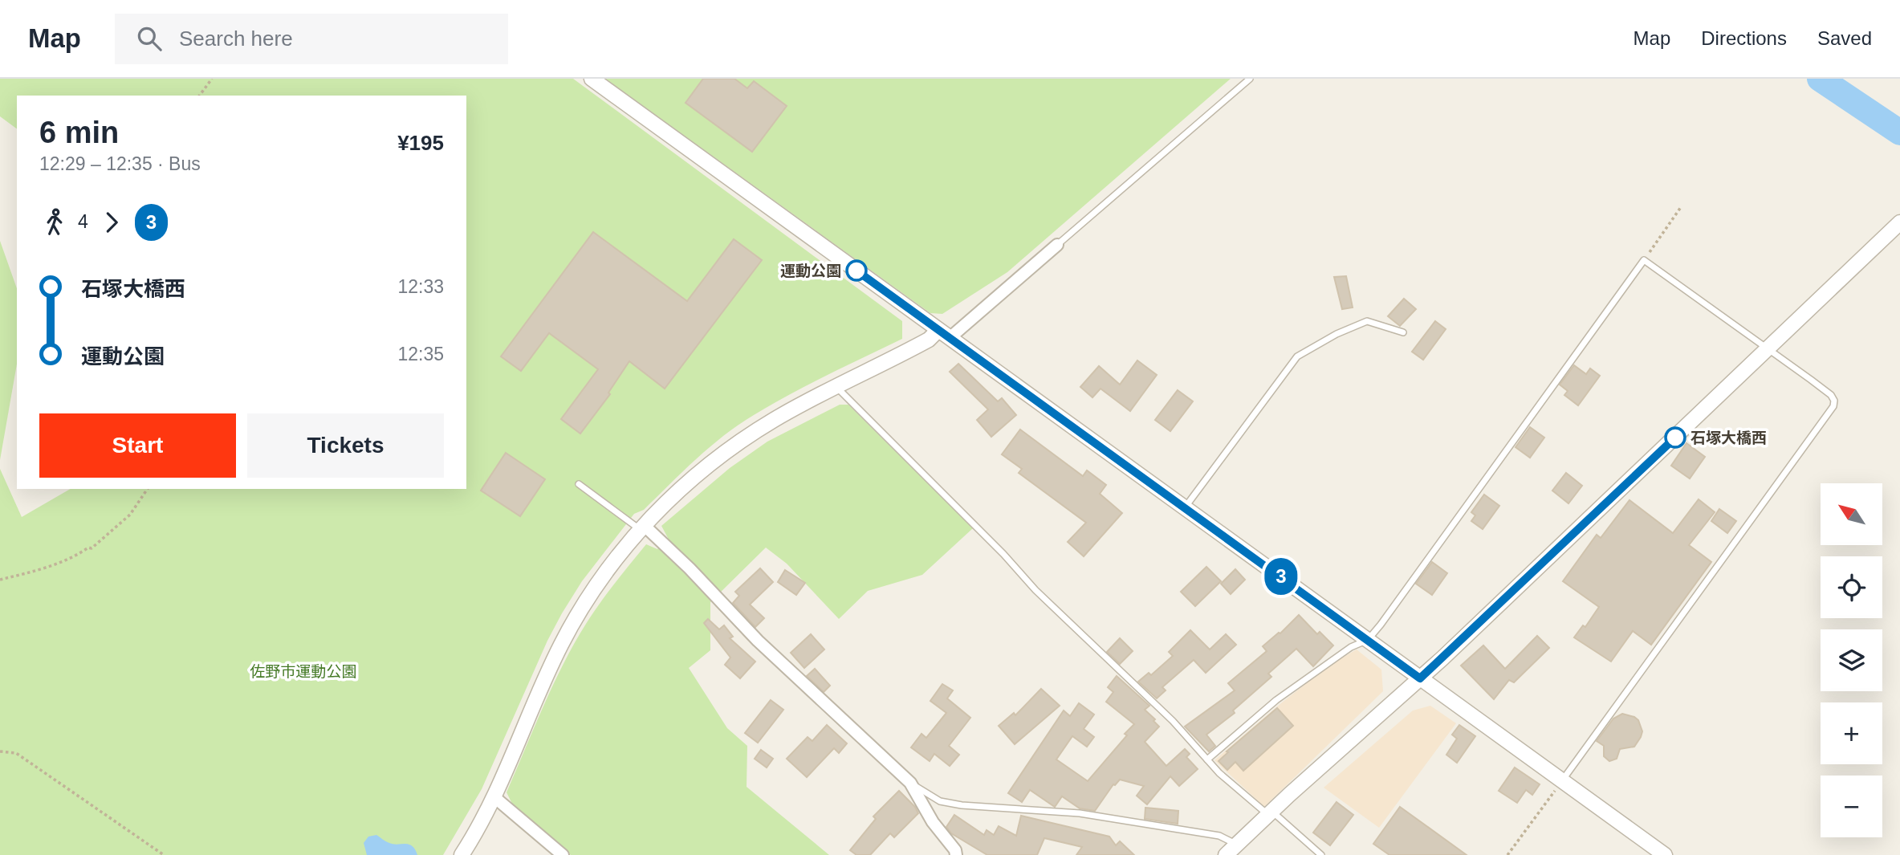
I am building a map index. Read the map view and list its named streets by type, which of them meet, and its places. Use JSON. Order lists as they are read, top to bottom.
{
  "parks": ["佐野市運動公園"],
  "places": ["運動公園", "石塚大橋西"],
  "lines": ["bus line 3"],
  "north": "top left",
  "page": {
    "header": "Map",
    "search": "Search here",
    "nav": ["Map", "Directions", "Saved"],
    "on_map": "3",
    "heading": ["6 min", "12:29 – 12:35 · Bus", "¥195"],
    "legs": ["4", "3"],
    "list": [
      {
        "name": "石塚大橋西",
        "value": "12:33"
      },
      {
        "name": "運動公園",
        "value": "12:35"
      }
    ],
    "buttons": ["Start", "Tickets"],
    "map_buttons": ["+", "−"]
  }
}
